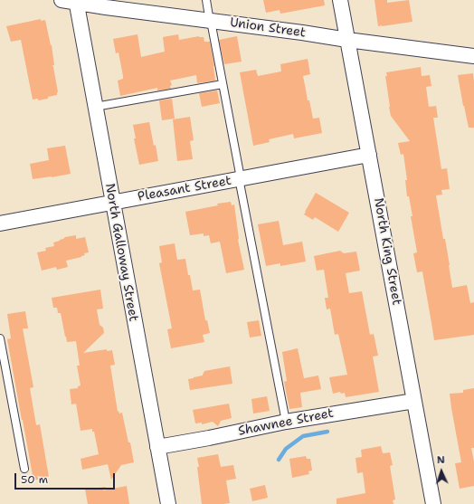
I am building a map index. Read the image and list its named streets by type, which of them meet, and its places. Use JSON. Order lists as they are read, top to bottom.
{
  "streets": {
    "street": [
      "Union Street",
      "Pleasant Street",
      "North King Street",
      "North Galloway Street",
      "Shawnee Street"
    ]
  },
  "crossings": [
    ["Union Street", "North King Street"],
    ["Union Street", "North Galloway Street"],
    ["Pleasant Street", "North King Street"],
    ["Pleasant Street", "North Galloway Street"],
    ["North King Street", "Shawnee Street"],
    ["North Galloway Street", "Shawnee Street"]
  ],
  "scale_bar": "50 m",
  "north": "top"
}
